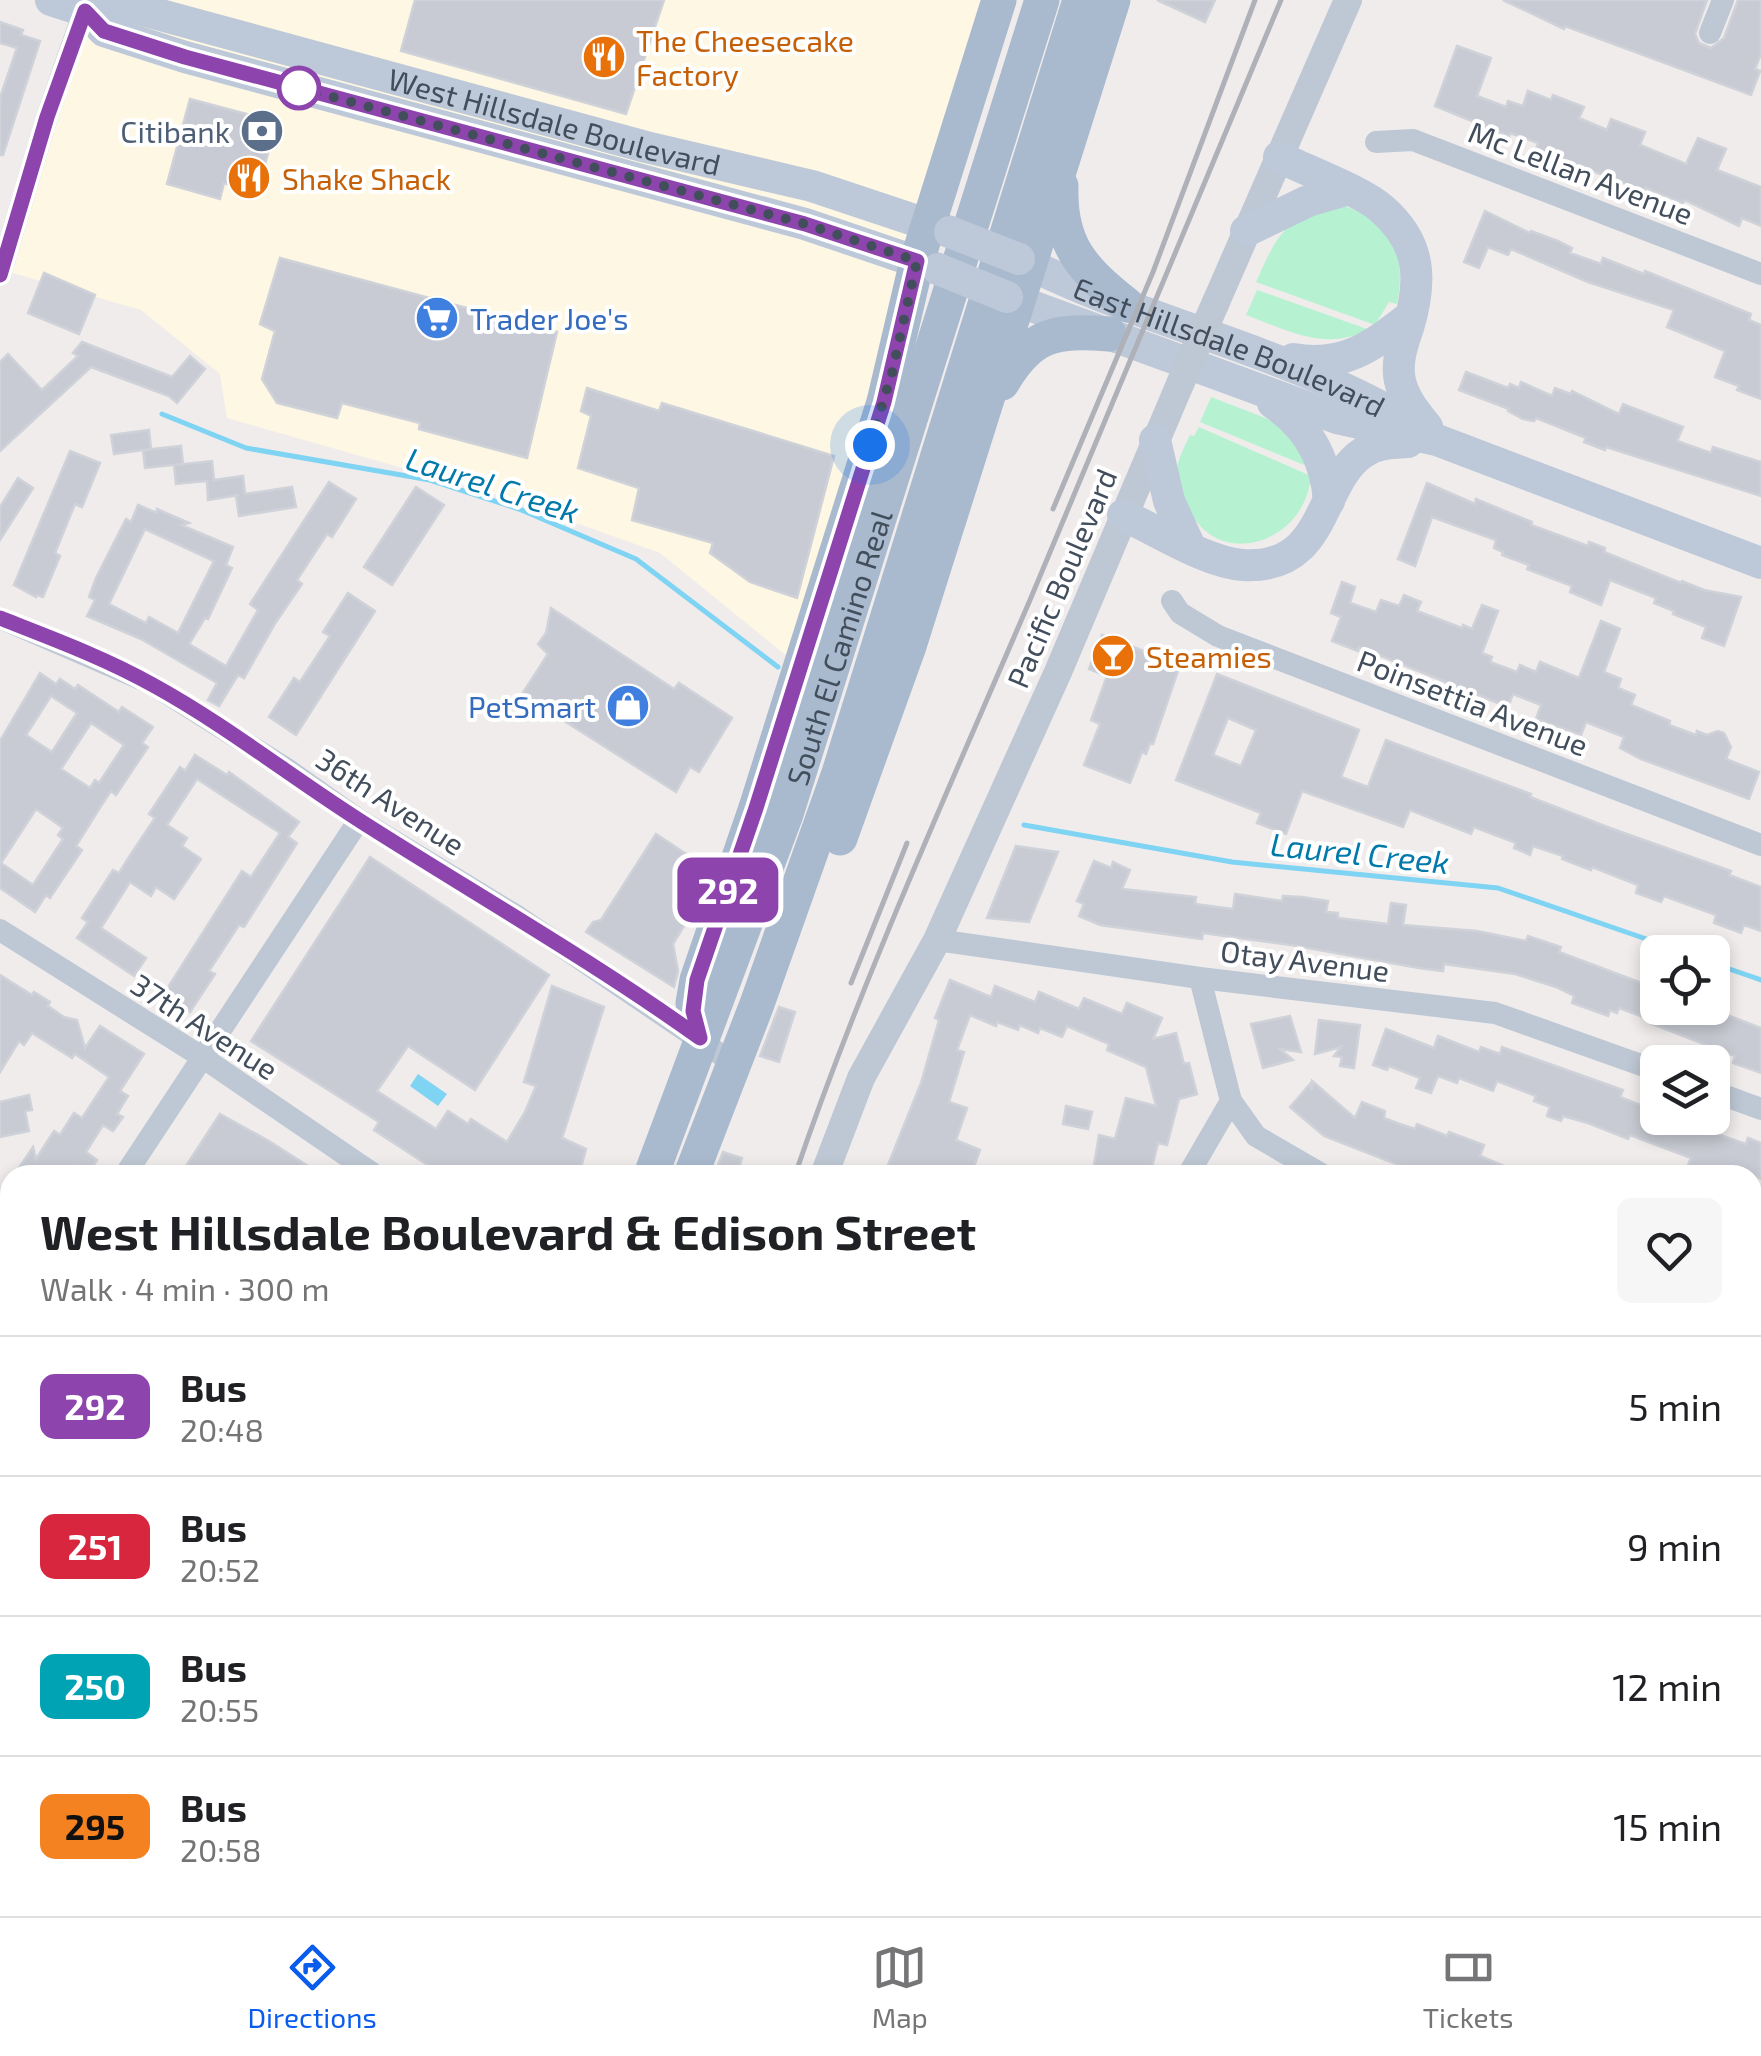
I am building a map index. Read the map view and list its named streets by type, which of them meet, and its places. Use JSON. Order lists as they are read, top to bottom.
{
  "streets": {
    "main road": ["West Hillsdale Boulevard", "East Hillsdale Boulevard", "South El Camino Real"],
    "street": [
      "Mc Lellan Avenue",
      "Pacific Boulevard",
      "Poinsettia Avenue",
      "36th Avenue",
      "Otay Avenue",
      "37th Avenue"
    ]
  },
  "crossings": [
    ["West Hillsdale Boulevard", "East Hillsdale Boulevard"],
    ["Pacific Boulevard", "Otay Avenue"],
    ["South El Camino Real", "36th Avenue"]
  ],
  "water": ["Laurel Creek"],
  "places": {
    "restaurant": ["The Cheesecake Factory", "Shake Shack"],
    "bank": ["Citibank"],
    "supermarket": ["Trader Joe's"],
    "bar": ["Steamies"],
    "shop": ["PetSmart"]
  },
  "lines": ["bus line 292"],
  "page": {
    "on_map": "292",
    "heading": ["West Hillsdale Boulevard & Edison Street", "Walk · 4 min · 300 m"],
    "list": [
      {
        "mark": "292",
        "name": "Bus",
        "note": "20:48",
        "value": "5 min"
      },
      {
        "mark": "251",
        "name": "Bus",
        "note": "20:52",
        "value": "9 min"
      },
      {
        "mark": "250",
        "name": "Bus",
        "note": "20:55",
        "value": "12 min"
      },
      {
        "mark": "295",
        "name": "Bus",
        "note": "20:58",
        "value": "15 min"
      }
    ],
    "tabs": ["Directions", "Map", "Tickets"]
  }
}
